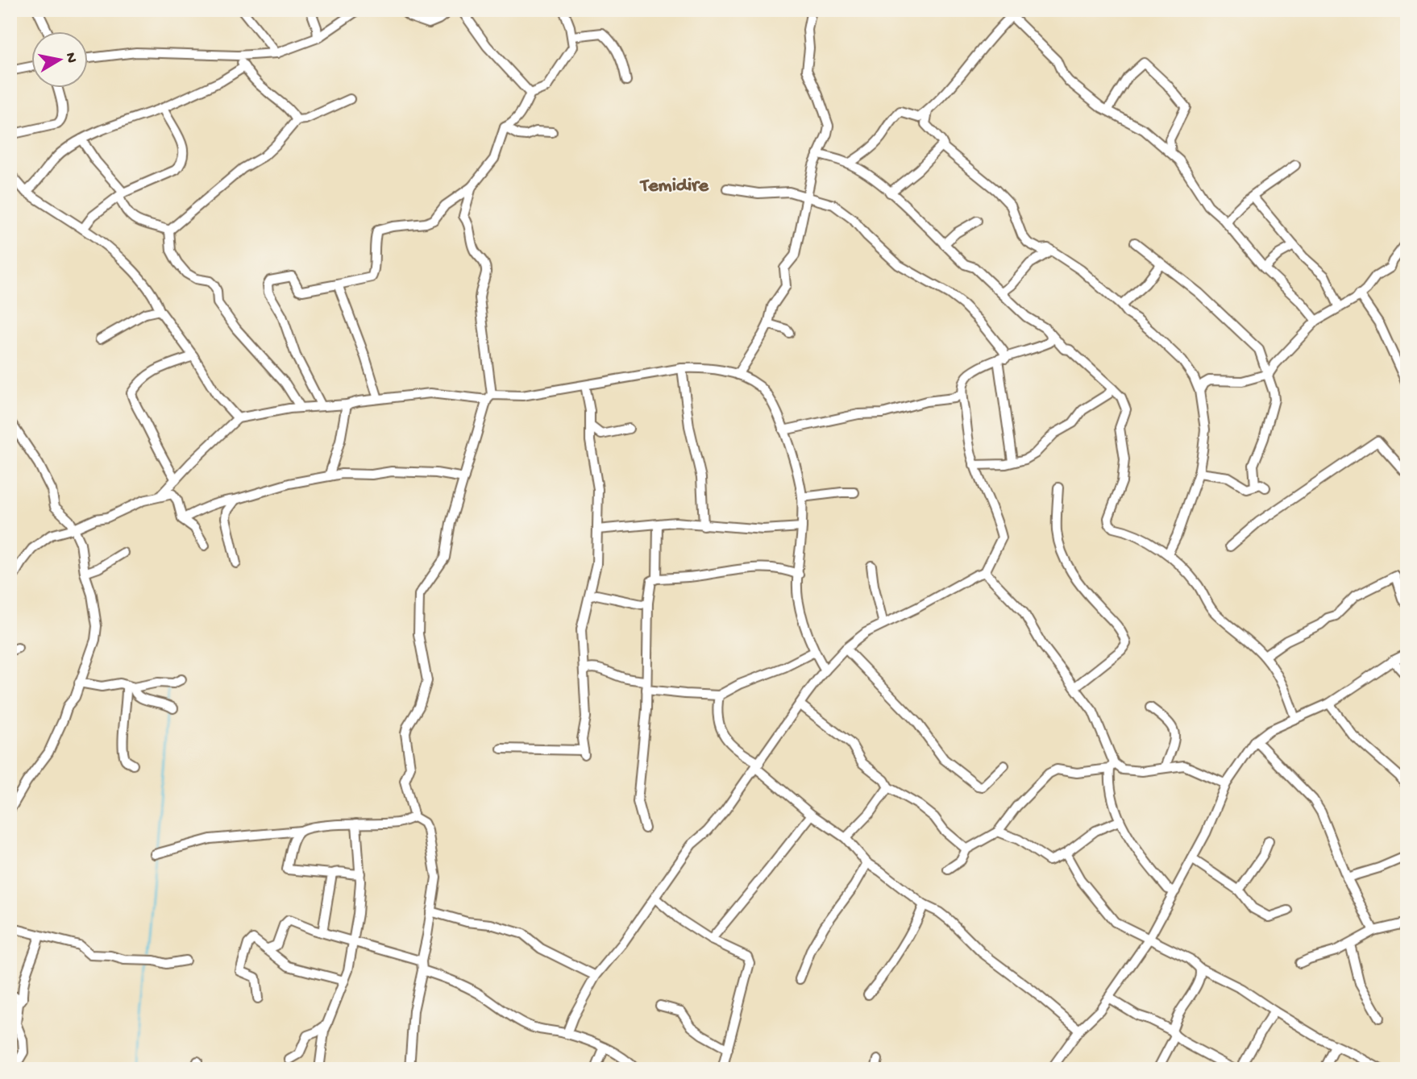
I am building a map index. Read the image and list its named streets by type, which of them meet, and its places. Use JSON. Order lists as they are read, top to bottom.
{
  "districts": ["Temidire"],
  "north": "right"
}
